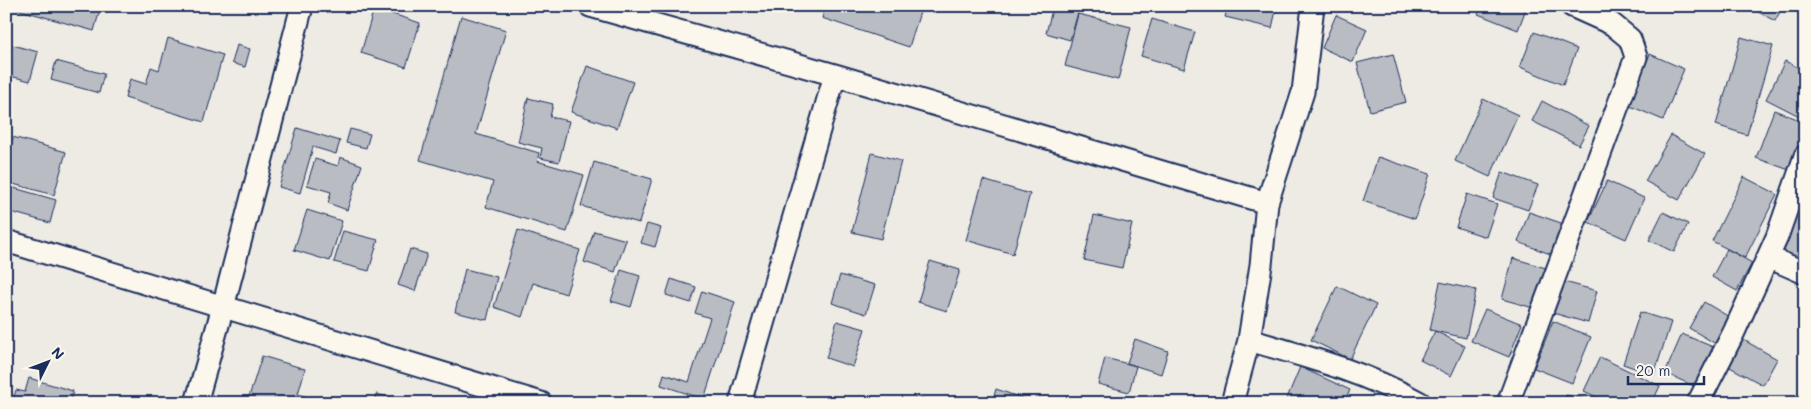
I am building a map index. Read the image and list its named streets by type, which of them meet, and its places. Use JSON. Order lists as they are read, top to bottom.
{
  "scale_bar": "20 m",
  "north": "top right"
}
